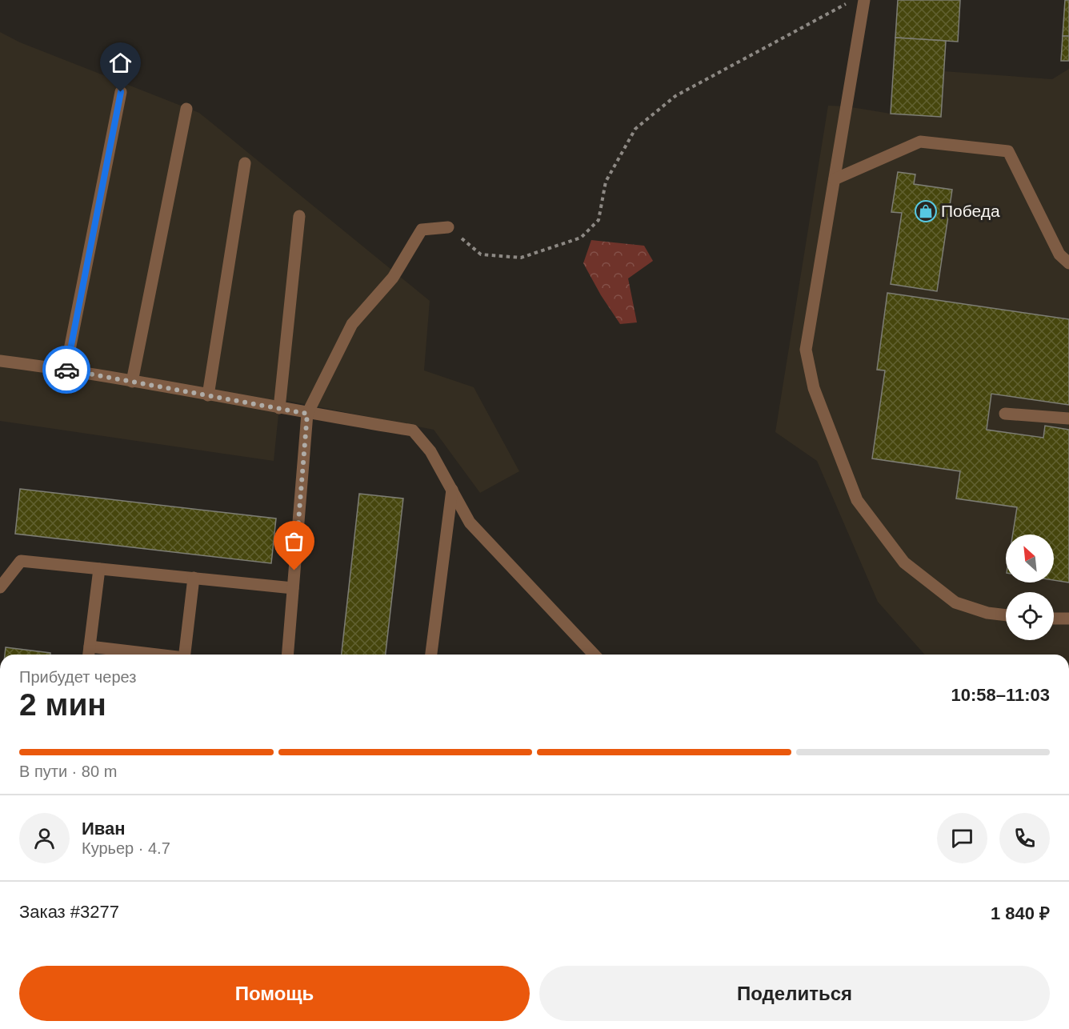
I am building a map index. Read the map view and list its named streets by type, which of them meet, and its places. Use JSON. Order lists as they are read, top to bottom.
{
  "places": {
    "shop": ["Победа"]
  },
  "north": "top left",
  "page": {
    "heading": ["2 мин", "Прибудет через", "10:58–11:03"],
    "panel": [
      "Иван",
      "Курьер · 4.7",
      "Заказ #3277",
      "1 840 ₽"
    ],
    "bar": "В пути · 80 m",
    "buttons": ["Помощь", "Поделиться"]
  }
}
